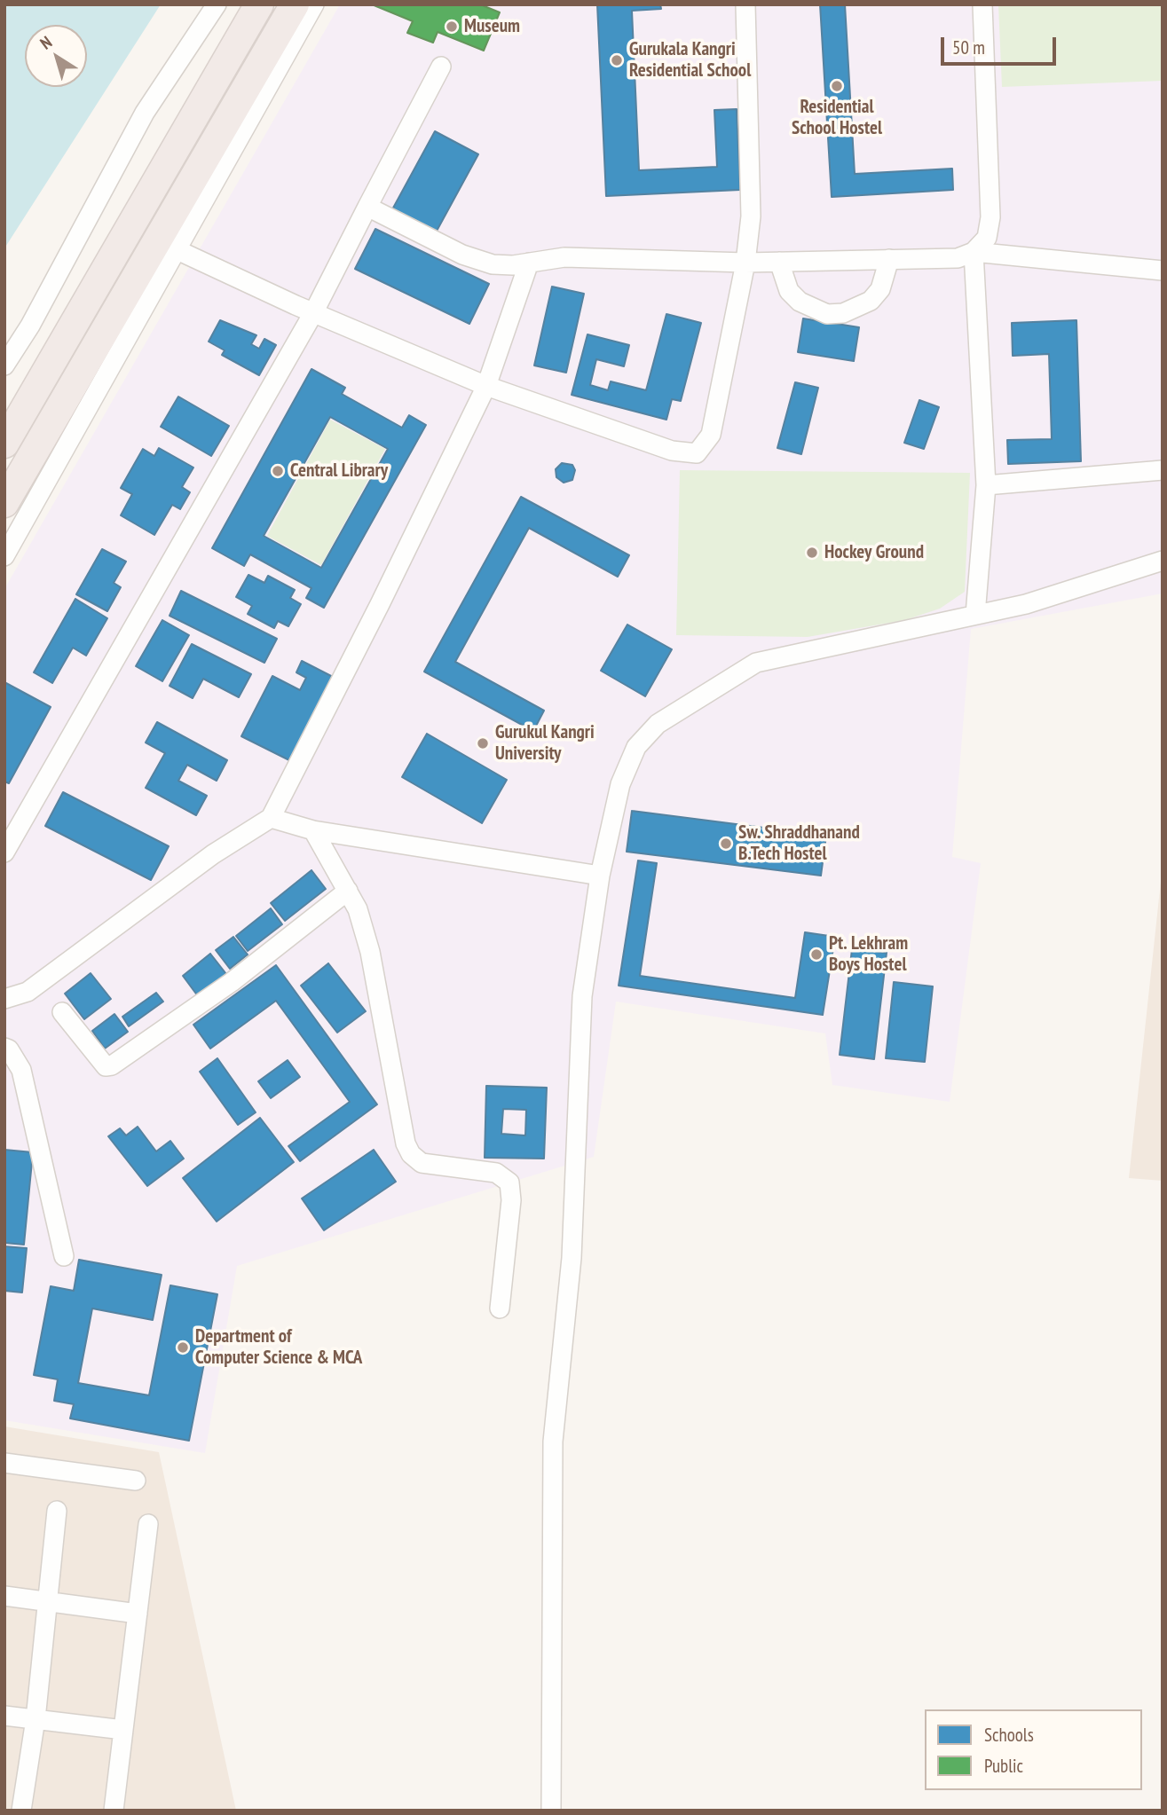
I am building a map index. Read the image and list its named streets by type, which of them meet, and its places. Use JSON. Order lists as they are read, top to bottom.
{
  "places": [
    "Museum",
    "Gurukala Kangri Residential School",
    "Residential School Hostel",
    "Central Library",
    "Hockey Ground",
    "Gurukul Kangri University",
    "Sw. Shraddhanand B.Tech Hostel",
    "Pt. Lekhram Boys Hostel",
    "Department of Computer Science & MCA"
  ],
  "legend": ["Schools", "Public"],
  "scale_bar": "50 m",
  "north": "top left"
}
